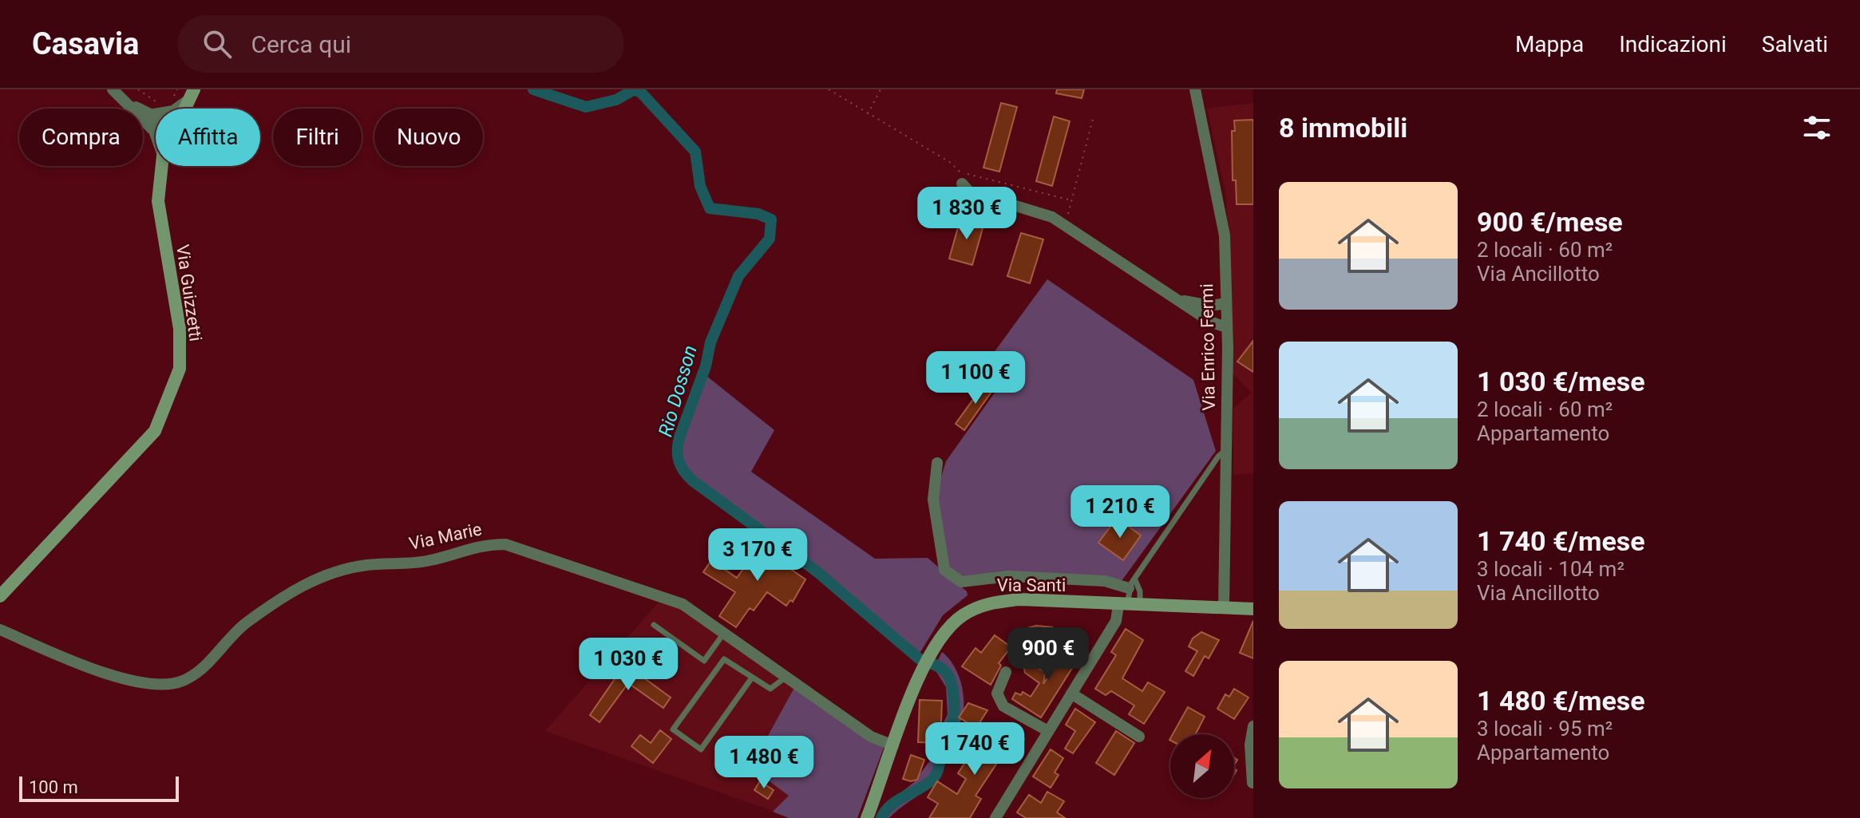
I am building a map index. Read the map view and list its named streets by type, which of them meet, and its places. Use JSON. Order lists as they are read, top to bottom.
{
  "streets": {
    "street": [
      "Via Guizzetti",
      "Via Enrico Fermi",
      "Via Marie",
      "Via Santi"
    ]
  },
  "crossings": [
    ["Via Enrico Fermi", "Via Santi"],
    ["Via Marie", "Via Santi"]
  ],
  "water": ["Rio Dosson"],
  "scale_bar": "100 m",
  "north": "top right",
  "page": {
    "header": "Casavia",
    "search": "Cerca qui",
    "nav": ["Mappa", "Indicazioni", "Salvati"],
    "heading": "8 immobili",
    "chip": [
      "Compra",
      "Affitta",
      "Filtri",
      "Nuovo"
    ],
    "list": [
      {
        "name": "900 €/mese",
        "note": "2 locali · 60 m² · Via Ancillotto"
      },
      {
        "name": "1 030 €/mese",
        "note": "2 locali · 60 m² · Appartamento"
      },
      {
        "name": "1 740 €/mese",
        "note": "3 locali · 104 m² · Via Ancillotto"
      },
      {
        "name": "1 480 €/mese",
        "note": "3 locali · 95 m² · Appartamento"
      }
    ],
    "price": [
      "1 830 €",
      "1 100 €",
      "1 210 €",
      "3 170 €",
      "900 €",
      "1 030 €",
      "1 740 €",
      "1 480 €"
    ],
    "scale": "100 m"
  }
}
